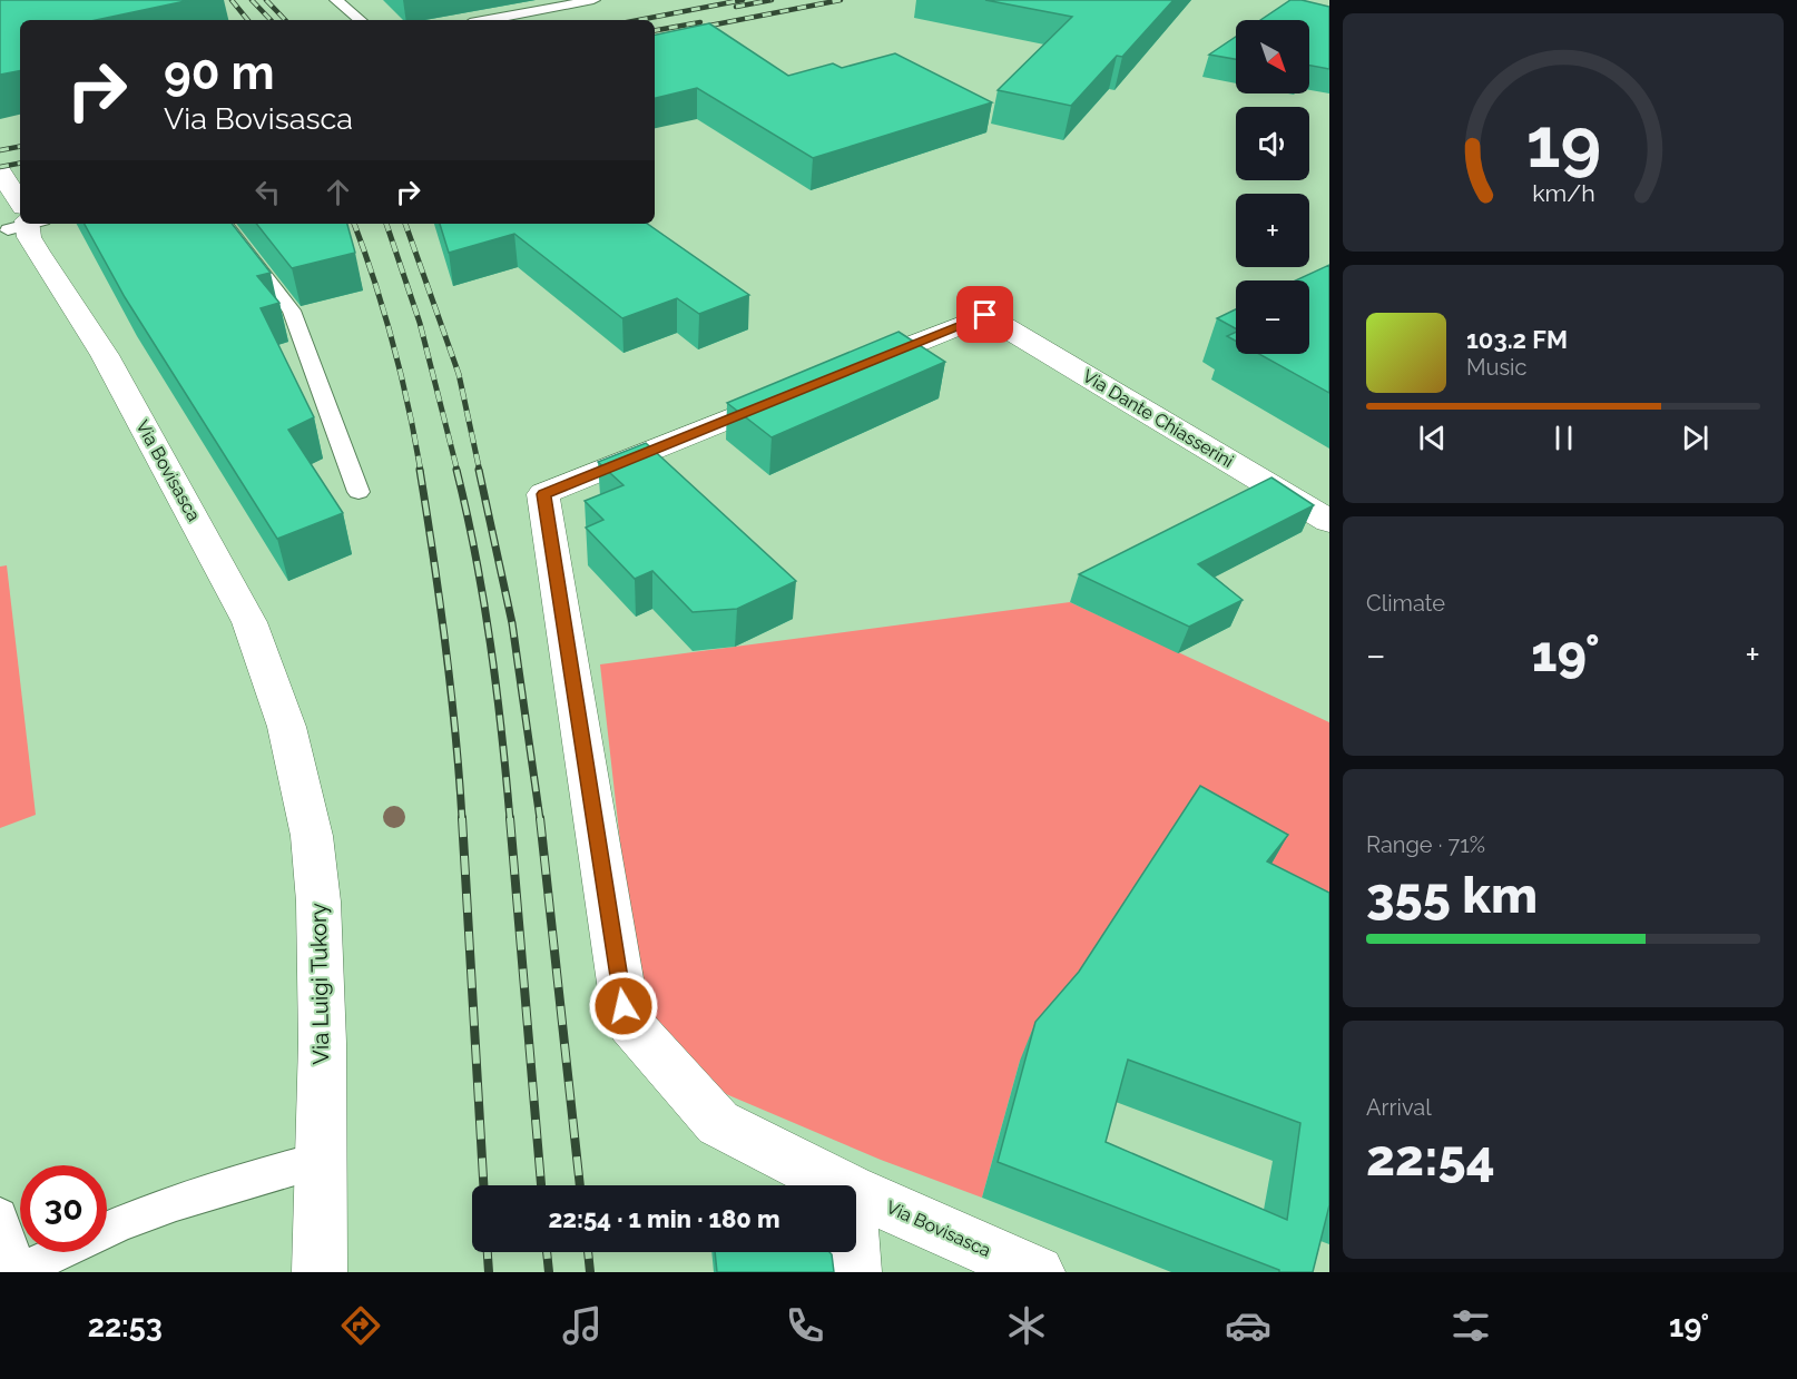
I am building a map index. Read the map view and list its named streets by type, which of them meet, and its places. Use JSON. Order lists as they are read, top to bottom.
{
  "streets": {
    "street": ["Via Dante Chiasserini", "Via Bovisasca", "Via Luigi Tukory"]
  },
  "crossings": [
    ["Via Bovisasca", "Via Luigi Tukory"]
  ],
  "north": "bottom right",
  "page": {
    "map_buttons": ["+", "−"],
    "turn": ["90 m", "Via Bovisasca"],
    "song": ["103.2 FM", "Music"],
    "tile": [
      "Climate",
      ["Range · 71%", "355 km"],
      ["Arrival", "22:54"]
    ],
    "heat": ["−", "19°", "+"],
    "limit": "30",
    "trip": "22:54 · 1 min · 180 m",
    "tabs": ["22:53", "19°"],
    "gauge": ["19", "km/h"]
  }
}
